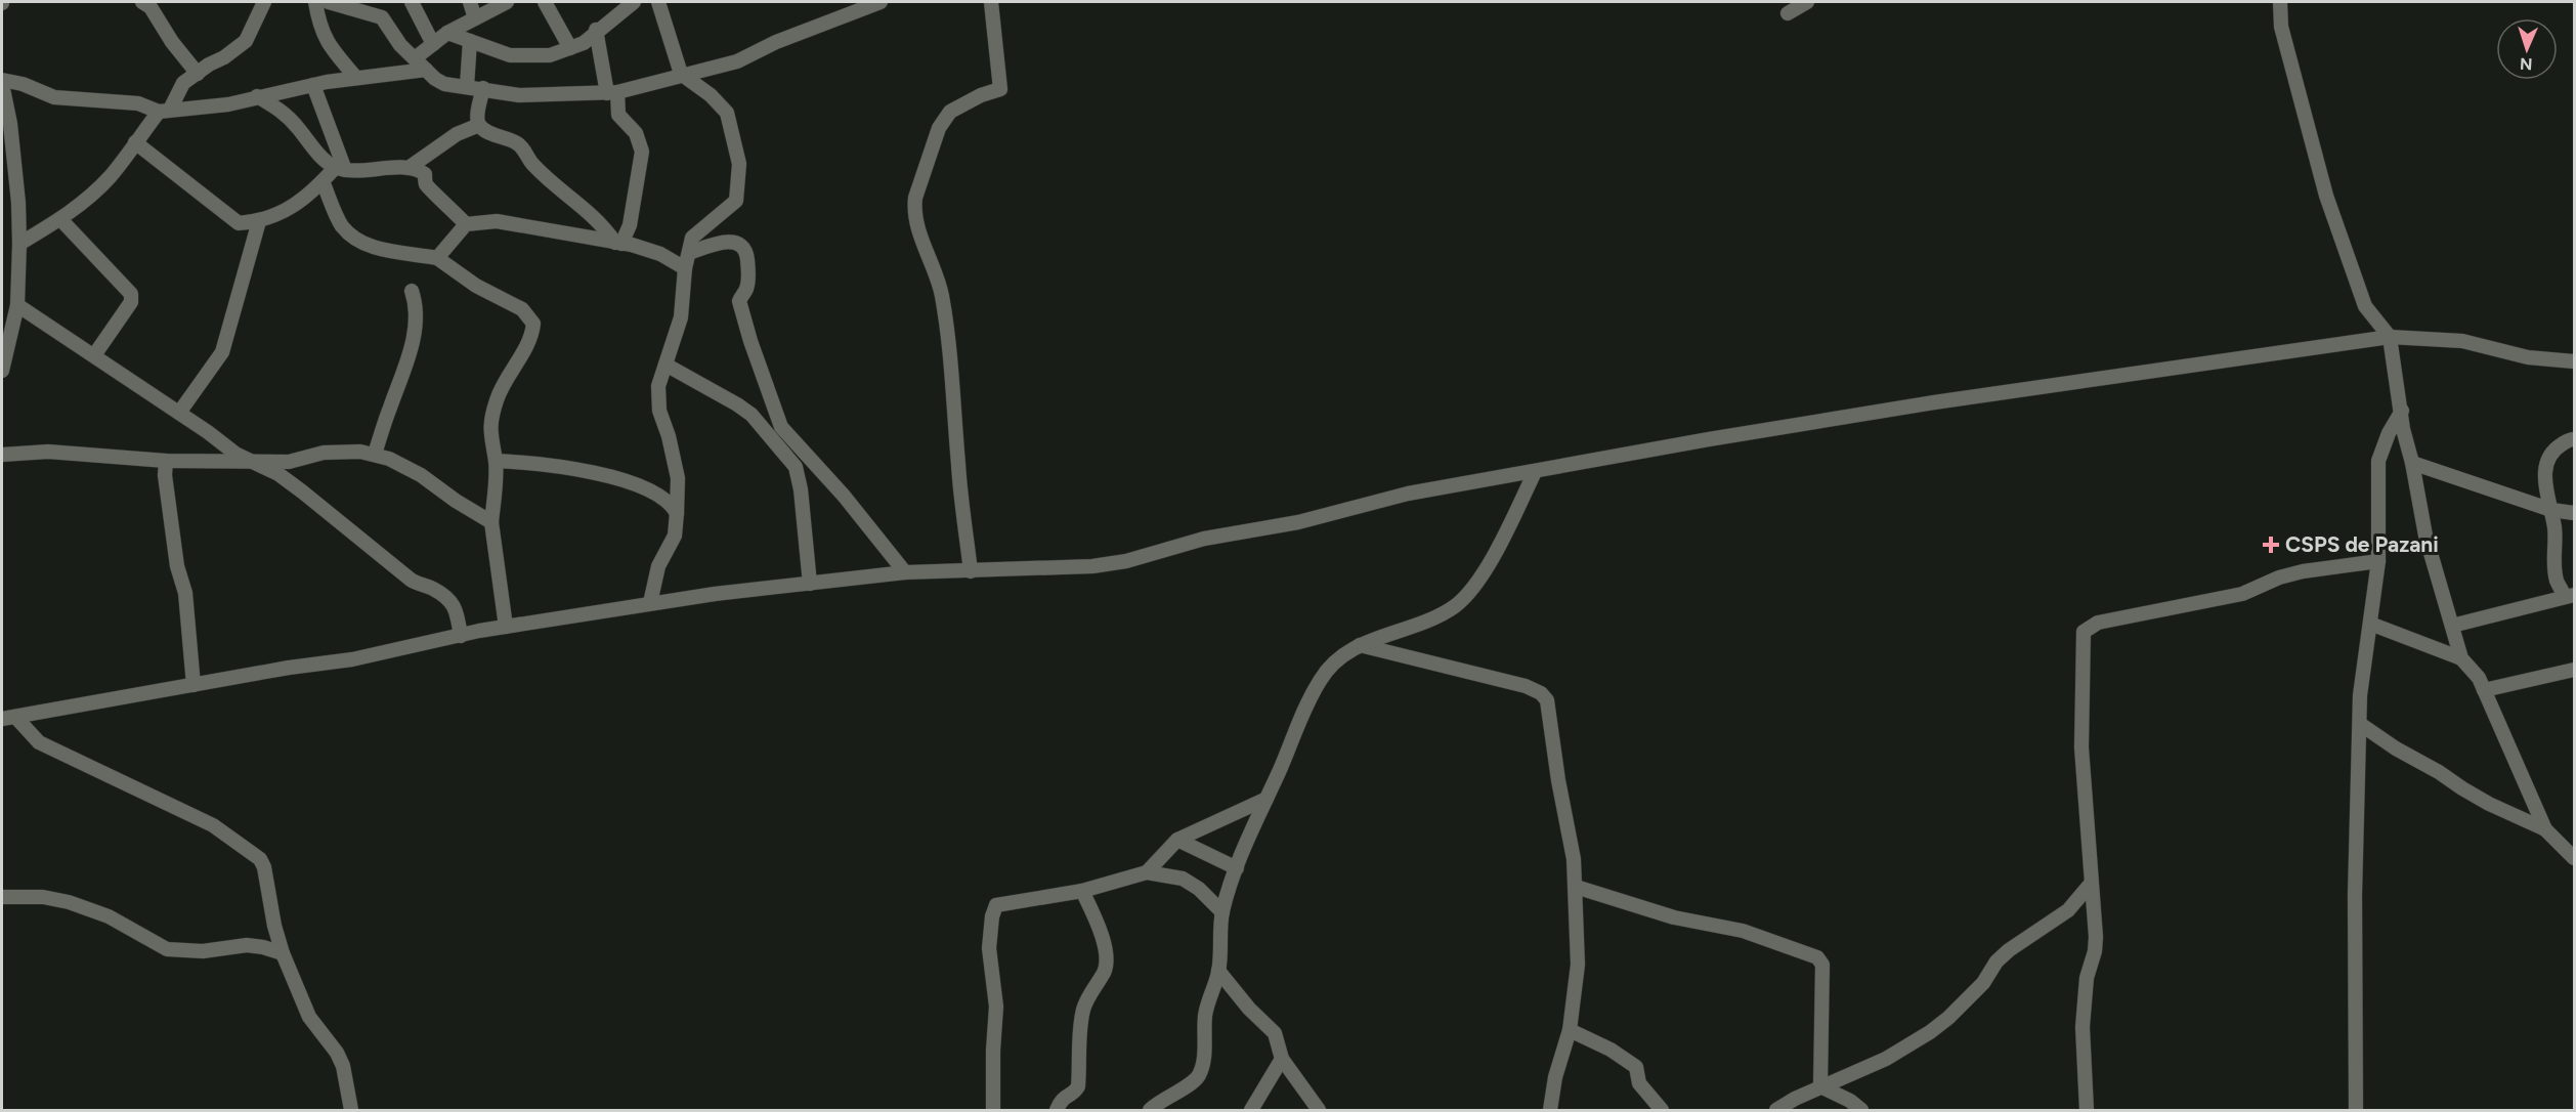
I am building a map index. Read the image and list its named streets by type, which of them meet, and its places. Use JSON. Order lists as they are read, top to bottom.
{
  "places": {
    "health": ["CSPS de Pazani"]
  },
  "north": "bottom"
}
